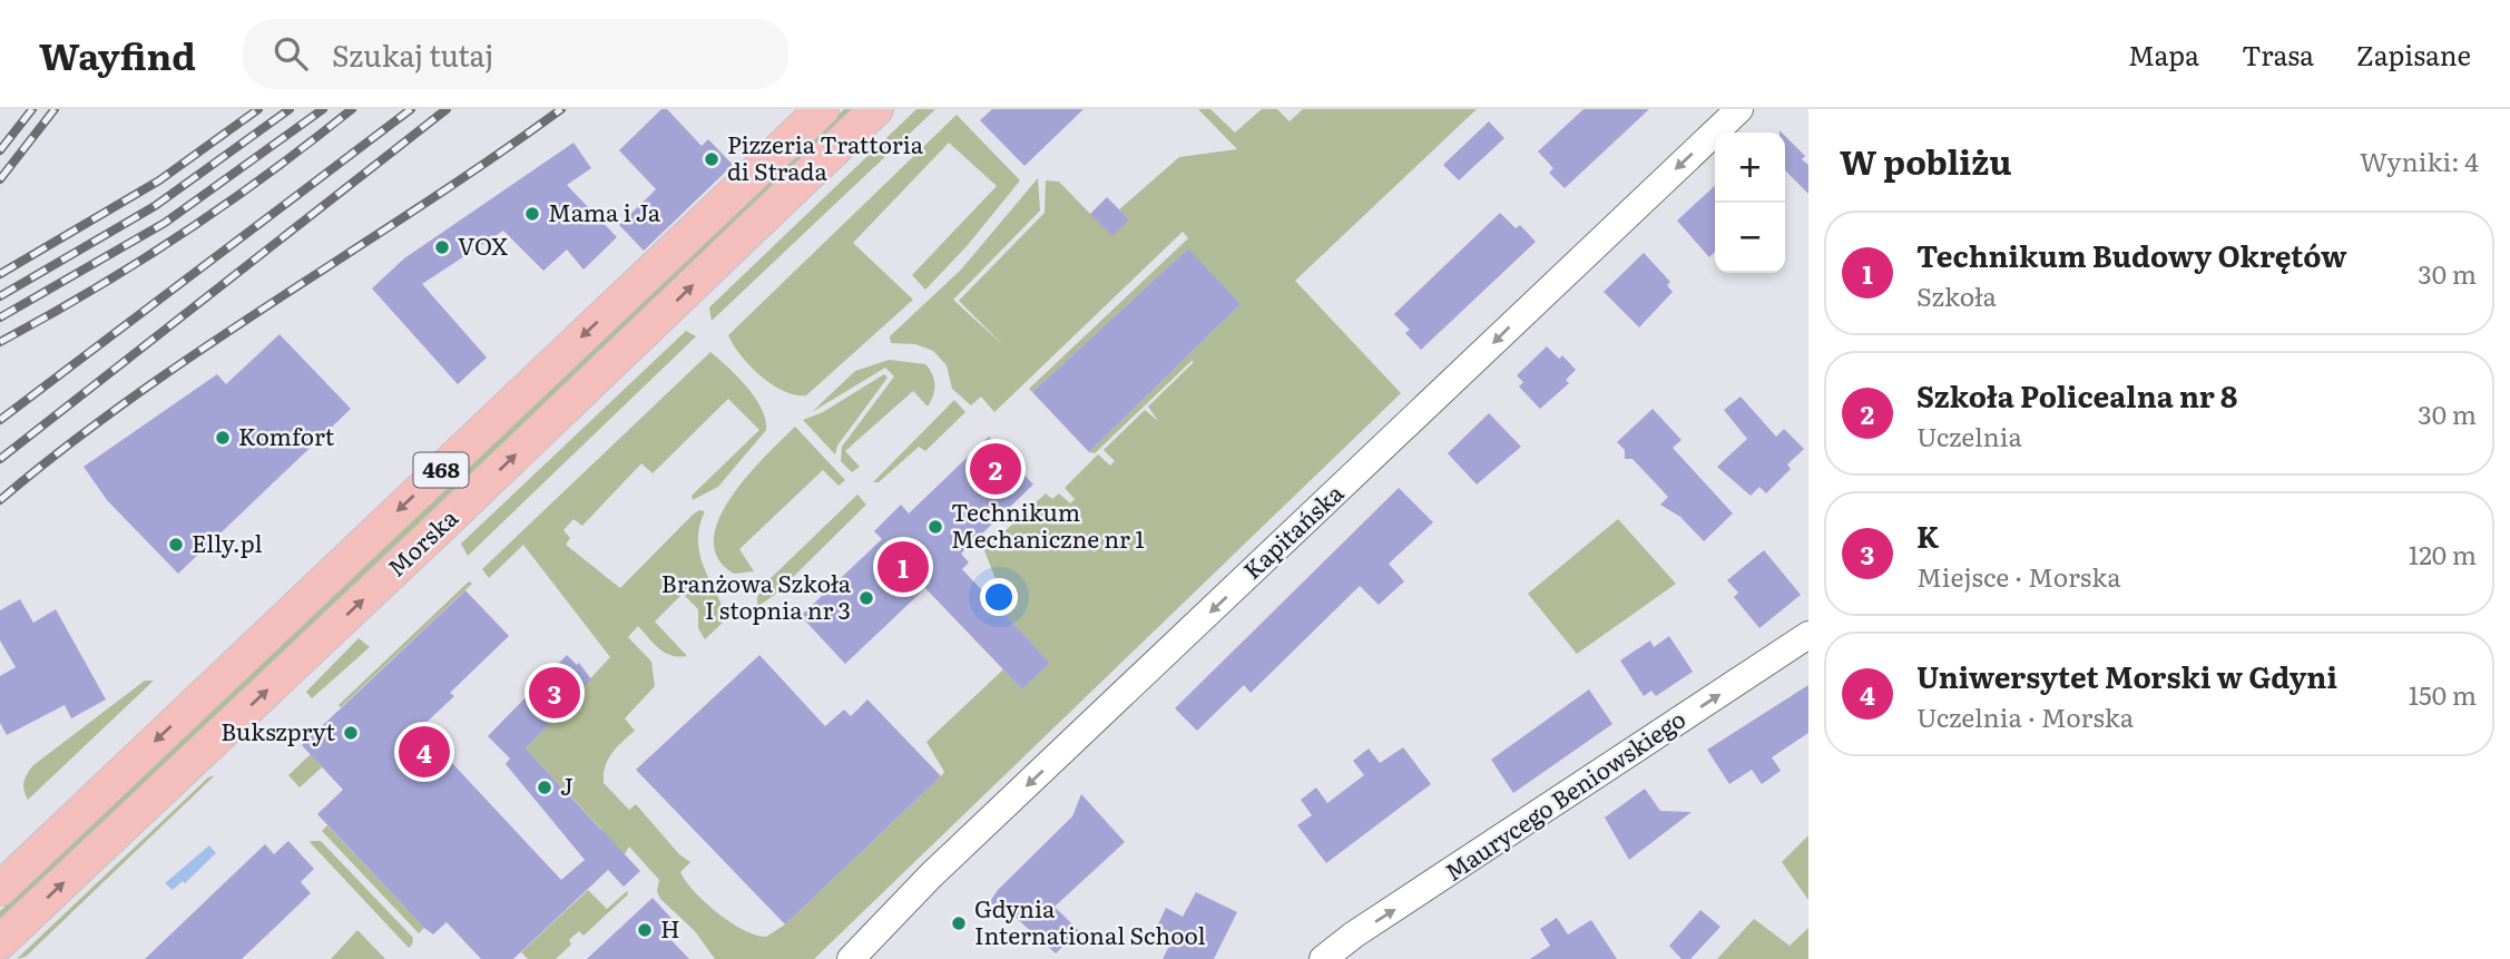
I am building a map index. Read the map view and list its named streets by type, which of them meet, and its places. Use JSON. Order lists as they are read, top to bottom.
{
  "streets": {
    "main road": ["468", "Morska"],
    "street": ["Kapitańska", "Maurycego Beniowskiego"]
  },
  "one_way": ["Kapitańska", "Maurycego Beniowskiego"],
  "places": [
    "Pizzeria Trattoria di Strada",
    "Mama i Ja",
    "VOX",
    "Komfort",
    "Technikum Mechaniczne nr 1",
    "Elly.pl",
    "Branżowa Szkoła I stopnia nr 3",
    "Bukszpryt",
    "J",
    "Gdynia International School",
    "H"
  ],
  "page": {
    "header": "Wayfind",
    "search": "Szukaj tutaj",
    "nav": ["Mapa", "Trasa", "Zapisane"],
    "heading": ["W pobliżu", "Wyniki: 4"],
    "map_buttons": ["+", "−"],
    "list": [
      {
        "mark": "1",
        "name": "Technikum Budowy Okrętów",
        "note": "Szkoła",
        "value": "30 m"
      },
      {
        "mark": "2",
        "name": "Szkoła Policealna nr 8",
        "note": "Uczelnia",
        "value": "30 m"
      },
      {
        "mark": "3",
        "name": "K",
        "note": "Miejsce · Morska",
        "value": "120 m"
      },
      {
        "mark": "4",
        "name": "Uniwersytet Morski w Gdyni",
        "note": "Uczelnia · Morska",
        "value": "150 m"
      }
    ],
    "pins": [
      "2",
      "1",
      "3",
      "4"
    ]
  }
}
